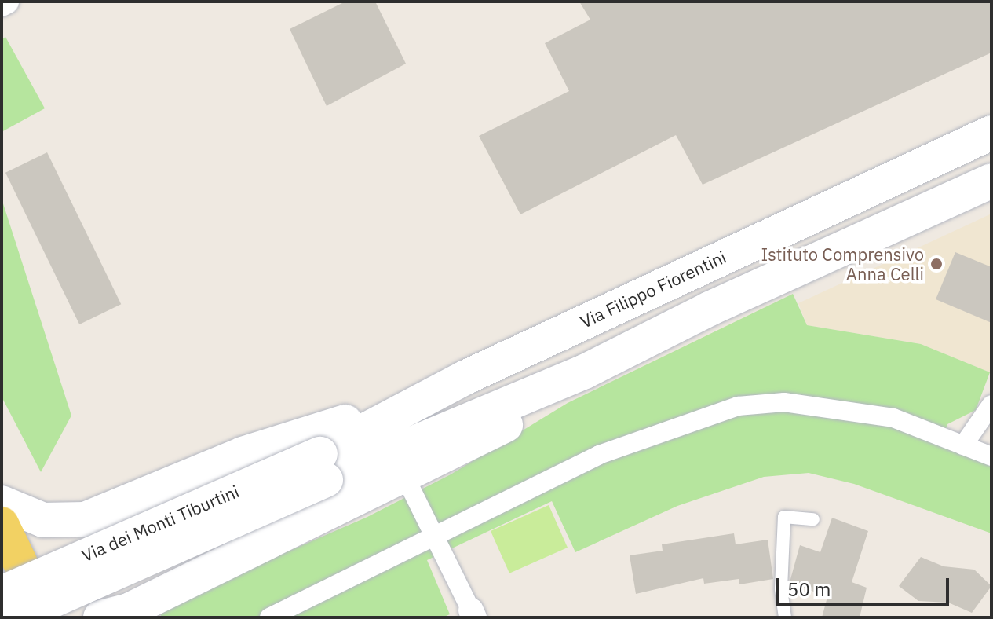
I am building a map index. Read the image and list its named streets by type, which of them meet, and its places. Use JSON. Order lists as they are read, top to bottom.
{
  "streets": {
    "main road": ["Via Filippo Fiorentini", "Via dei Monti Tiburtini"]
  },
  "crossings": [
    ["Via Filippo Fiorentini", "Via dei Monti Tiburtini"]
  ],
  "places": ["Istituto Comprensivo Anna Celli"],
  "scale_bar": "50 m"
}
